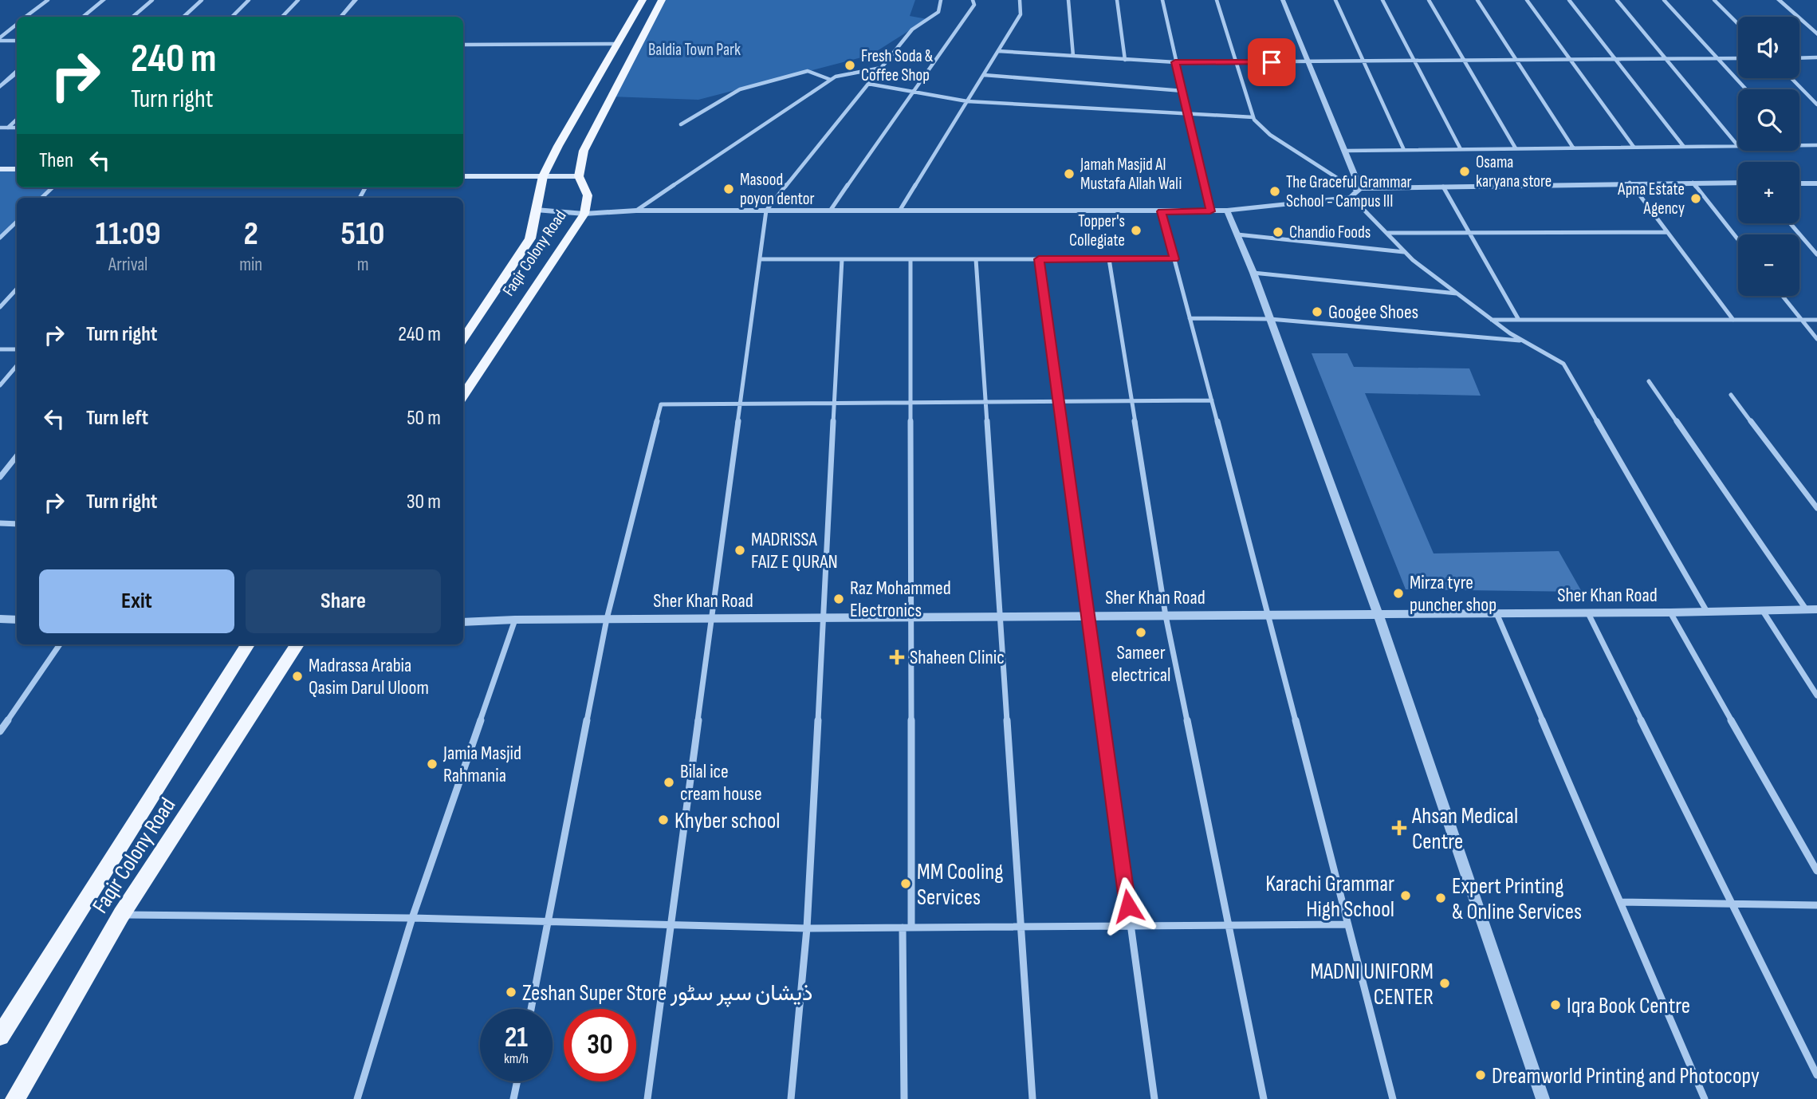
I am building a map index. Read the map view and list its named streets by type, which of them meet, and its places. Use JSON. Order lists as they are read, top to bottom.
{
  "streets": {
    "main road": ["Faqir Colony Road"],
    "street": ["Sher Khan Road"]
  },
  "parks": ["Baldia Town Park"],
  "places": {
    "other": [
      "Fresh Soda & Coffee Shop",
      "Osama karyana store",
      "Jamah Masjid Al Mustafa Allah Wali",
      "Masood poyon dentor",
      "The Graceful Grammar School - Campus III",
      "Apna Estate Agency",
      "Topper's Collegiate",
      "Chandio Foods",
      "Googee Shoes",
      "MADRISSA FAIZ E QURAN",
      "Mirza tyre puncher shop",
      "Raz Mohammed Electronics",
      "Sameer electrical",
      "Madrassa Arabia Qasim Darul Uloom",
      "Jamia Masjid Rahmania",
      "Bilal ice cream house",
      "Khyber school",
      "MM Cooling Services",
      "Karachi Grammar High School",
      "Expert Printing & Online Services",
      "MADNI UNIFORM CENTER",
      "Zeshan Super Store ذیشان سپر سٹور",
      "Iqra Book Centre",
      "Dreamworld Printing and Photocopy"
    ],
    "health": ["Shaheen Clinic", "Ahsan Medical Centre"]
  },
  "page": {
    "map_buttons": ["+", "−"],
    "turn": ["240 m", "Turn right"],
    "then": "Then",
    "eta": [
      "11:09",
      "Arrival",
      "2",
      "min",
      "510",
      "m"
    ],
    "list": [
      {
        "name": "Turn right",
        "value": "240 m"
      },
      {
        "name": "Turn left",
        "value": "50 m"
      },
      {
        "name": "Turn right",
        "value": "30 m"
      }
    ],
    "buttons": ["Exit", "Share"],
    "speed": "21 km/h",
    "limit": "30"
  }
}
